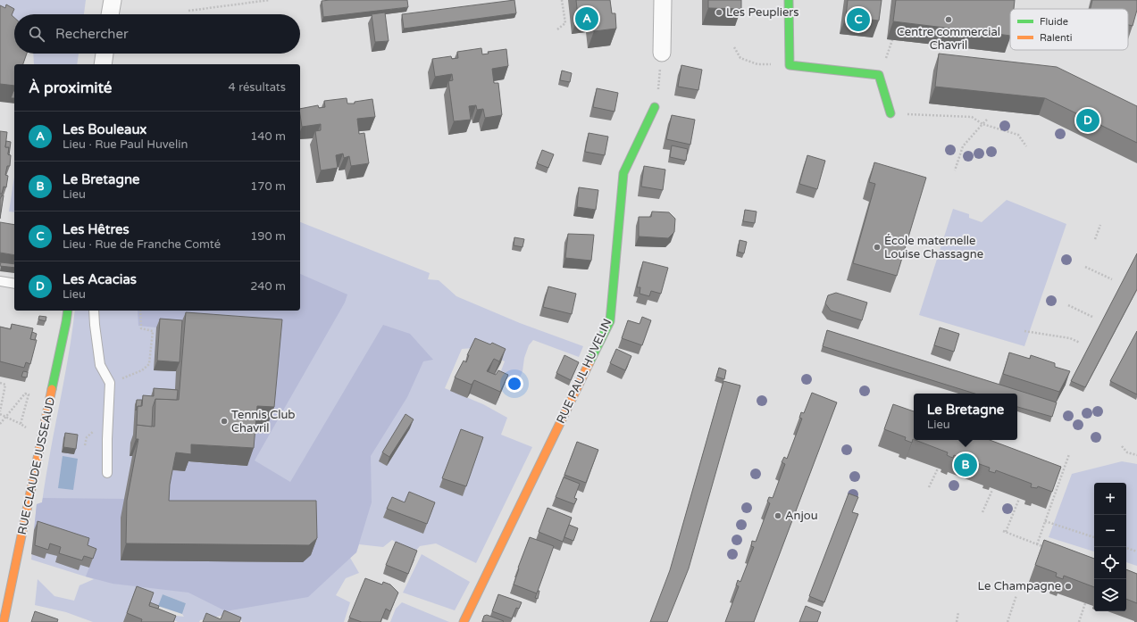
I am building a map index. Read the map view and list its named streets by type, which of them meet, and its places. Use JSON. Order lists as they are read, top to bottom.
{
  "streets": {
    "street": ["RUE PAUL HUVELIN", "RUE CLAUDE JUSSEAUD"]
  },
  "places": [
    "Les Peupliers",
    "Centre commercial Chavril",
    "École maternelle Louise Chassagne",
    "Tennis Club Chavril",
    "Anjou",
    "Le Champagne"
  ],
  "legend": ["Fluide", "Ralenti"],
  "page": {
    "pins": [
      "A",
      "C",
      "D",
      "B"
    ],
    "search": "Rechercher",
    "heading": ["À proximité", "4 résultats"],
    "list": [
      {
        "mark": "A",
        "name": "Les Bouleaux",
        "note": "Lieu · Rue Paul Huvelin",
        "value": "140 m"
      },
      {
        "mark": "B",
        "name": "Le Bretagne",
        "note": "Lieu",
        "value": "170 m"
      },
      {
        "mark": "C",
        "name": "Les Hêtres",
        "note": "Lieu · Rue de Franche Comté",
        "value": "190 m"
      },
      {
        "mark": "D",
        "name": "Les Acacias",
        "note": "Lieu",
        "value": "240 m"
      }
    ],
    "popup": ["Le Bretagne", "Lieu"],
    "map_buttons": ["+", "−"]
  }
}
